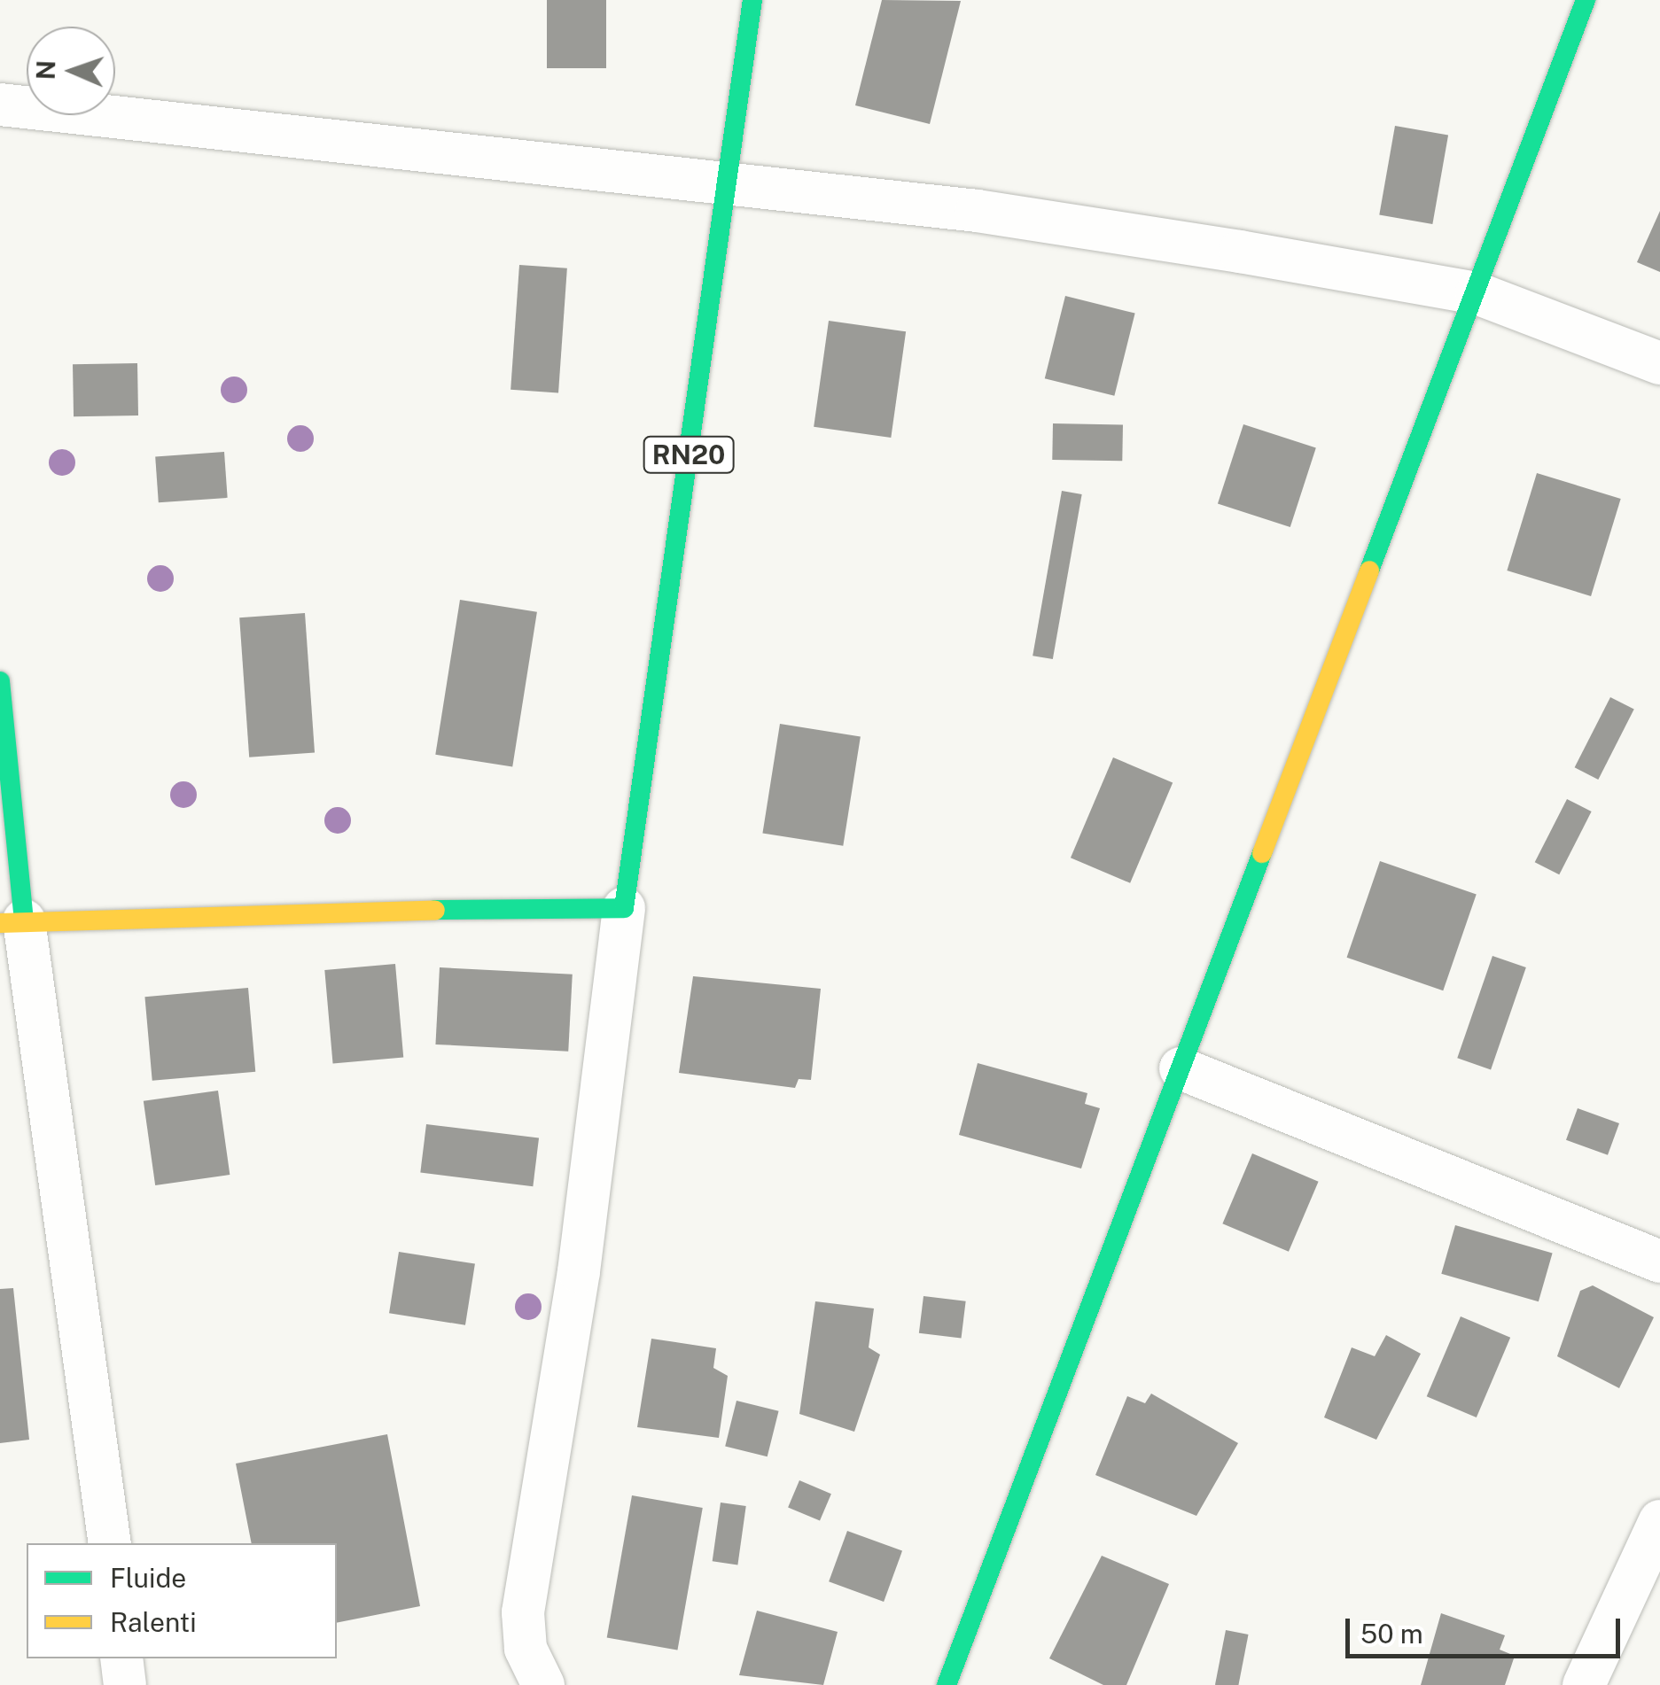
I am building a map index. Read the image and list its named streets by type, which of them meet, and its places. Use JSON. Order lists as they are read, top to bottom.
{
  "streets": {
    "street": ["RN20"]
  },
  "legend": ["Fluide", "Ralenti"],
  "scale_bar": "50 m",
  "north": "left"
}
